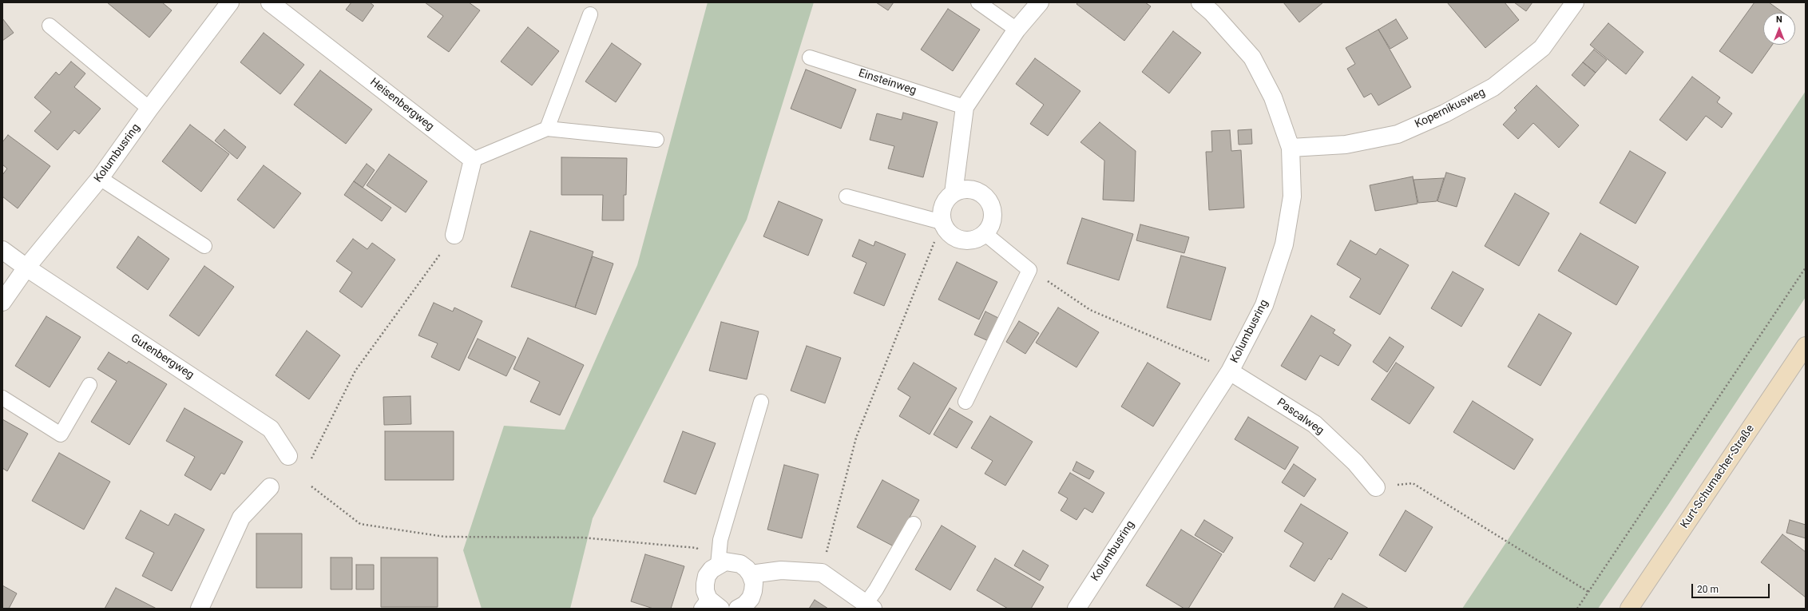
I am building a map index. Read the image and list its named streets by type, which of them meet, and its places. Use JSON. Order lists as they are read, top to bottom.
{
  "streets": {
    "main road": ["Kurt-Schumacher-Straße"],
    "street": [
      "Heisenbergweg",
      "Kopernikusweg",
      "Kolumbusring",
      "Gutenbergweg",
      "Pascalweg"
    ],
    "lane": ["Einsteinweg"]
  },
  "crossings": [
    ["Kopernikusweg", "Kolumbusring"],
    ["Kolumbusring", "Gutenbergweg"],
    ["Kolumbusring", "Pascalweg"]
  ],
  "scale_bar": "20 m",
  "north": "top"
}
